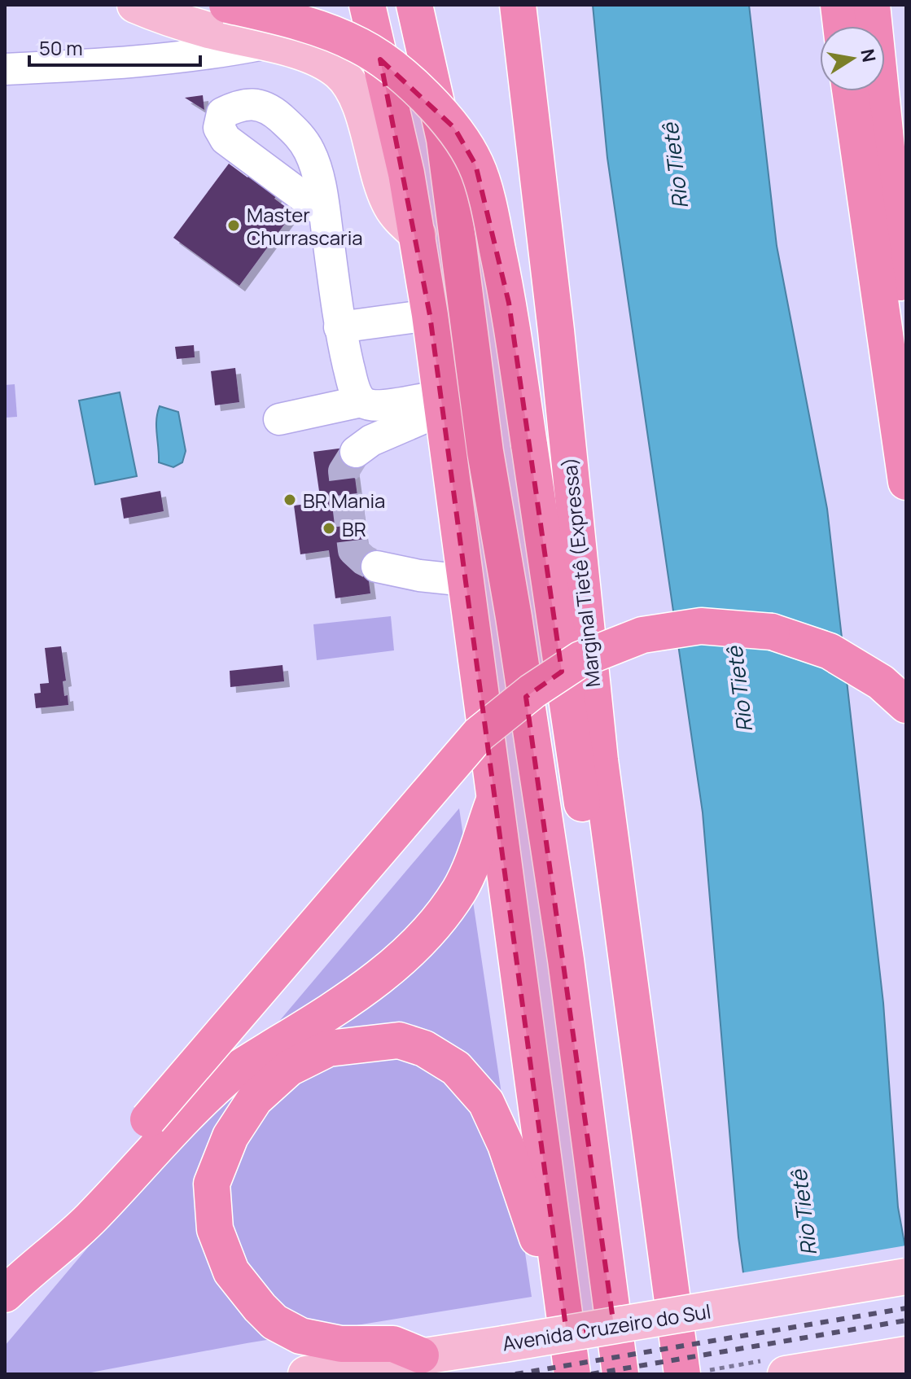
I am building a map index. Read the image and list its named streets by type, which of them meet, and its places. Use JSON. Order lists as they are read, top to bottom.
{
  "streets": {
    "highway": ["Marginal Tietê (Expressa)"],
    "main road": ["Avenida Cruzeiro do Sul"]
  },
  "water": ["Rio Tietê"],
  "places": ["Master Churrascaria", "BR Mania", "BR"],
  "scale_bar": "50 m",
  "north": "right"
}
